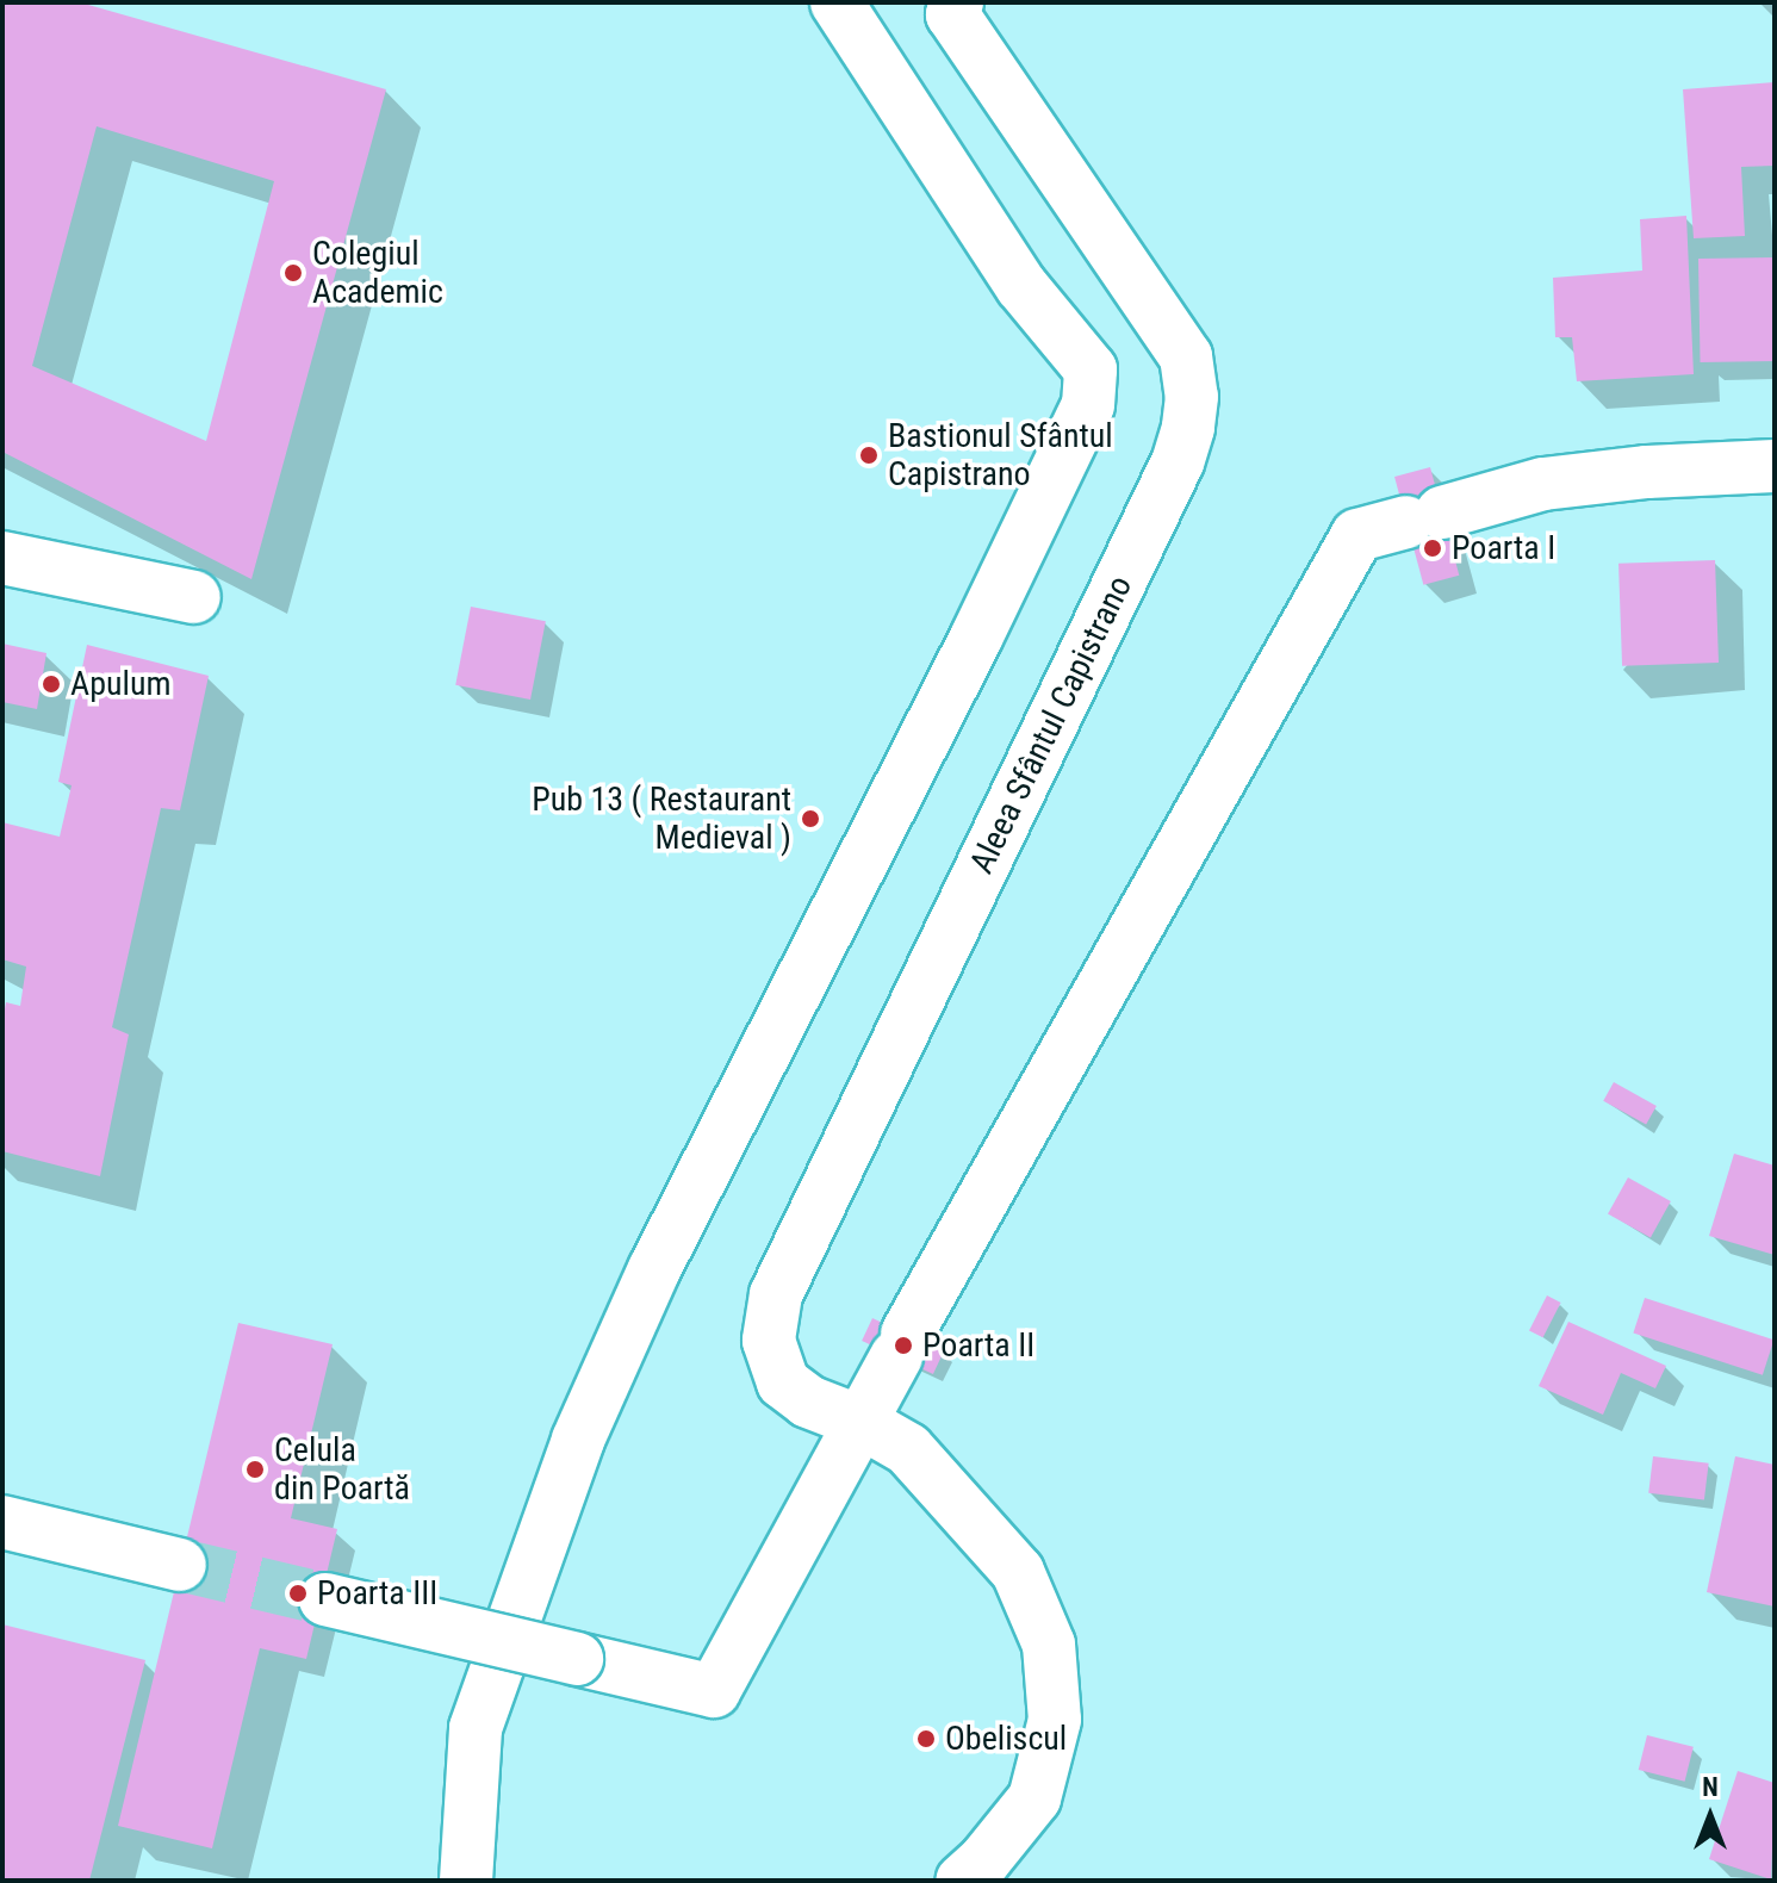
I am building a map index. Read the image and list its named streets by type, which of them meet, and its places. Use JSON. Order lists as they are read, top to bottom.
{
  "streets": {
    "street": ["Aleea Sfântul Capistrano"]
  },
  "places": [
    "Colegiul Academic",
    "Bastionul Sfântul Capistrano",
    "Poarta I",
    "Apulum",
    "Pub 13 ( Restaurant Medieval )",
    "Poarta II",
    "Celula din Poartă",
    "Poarta III",
    "Obeliscul"
  ],
  "north": "top"
}
